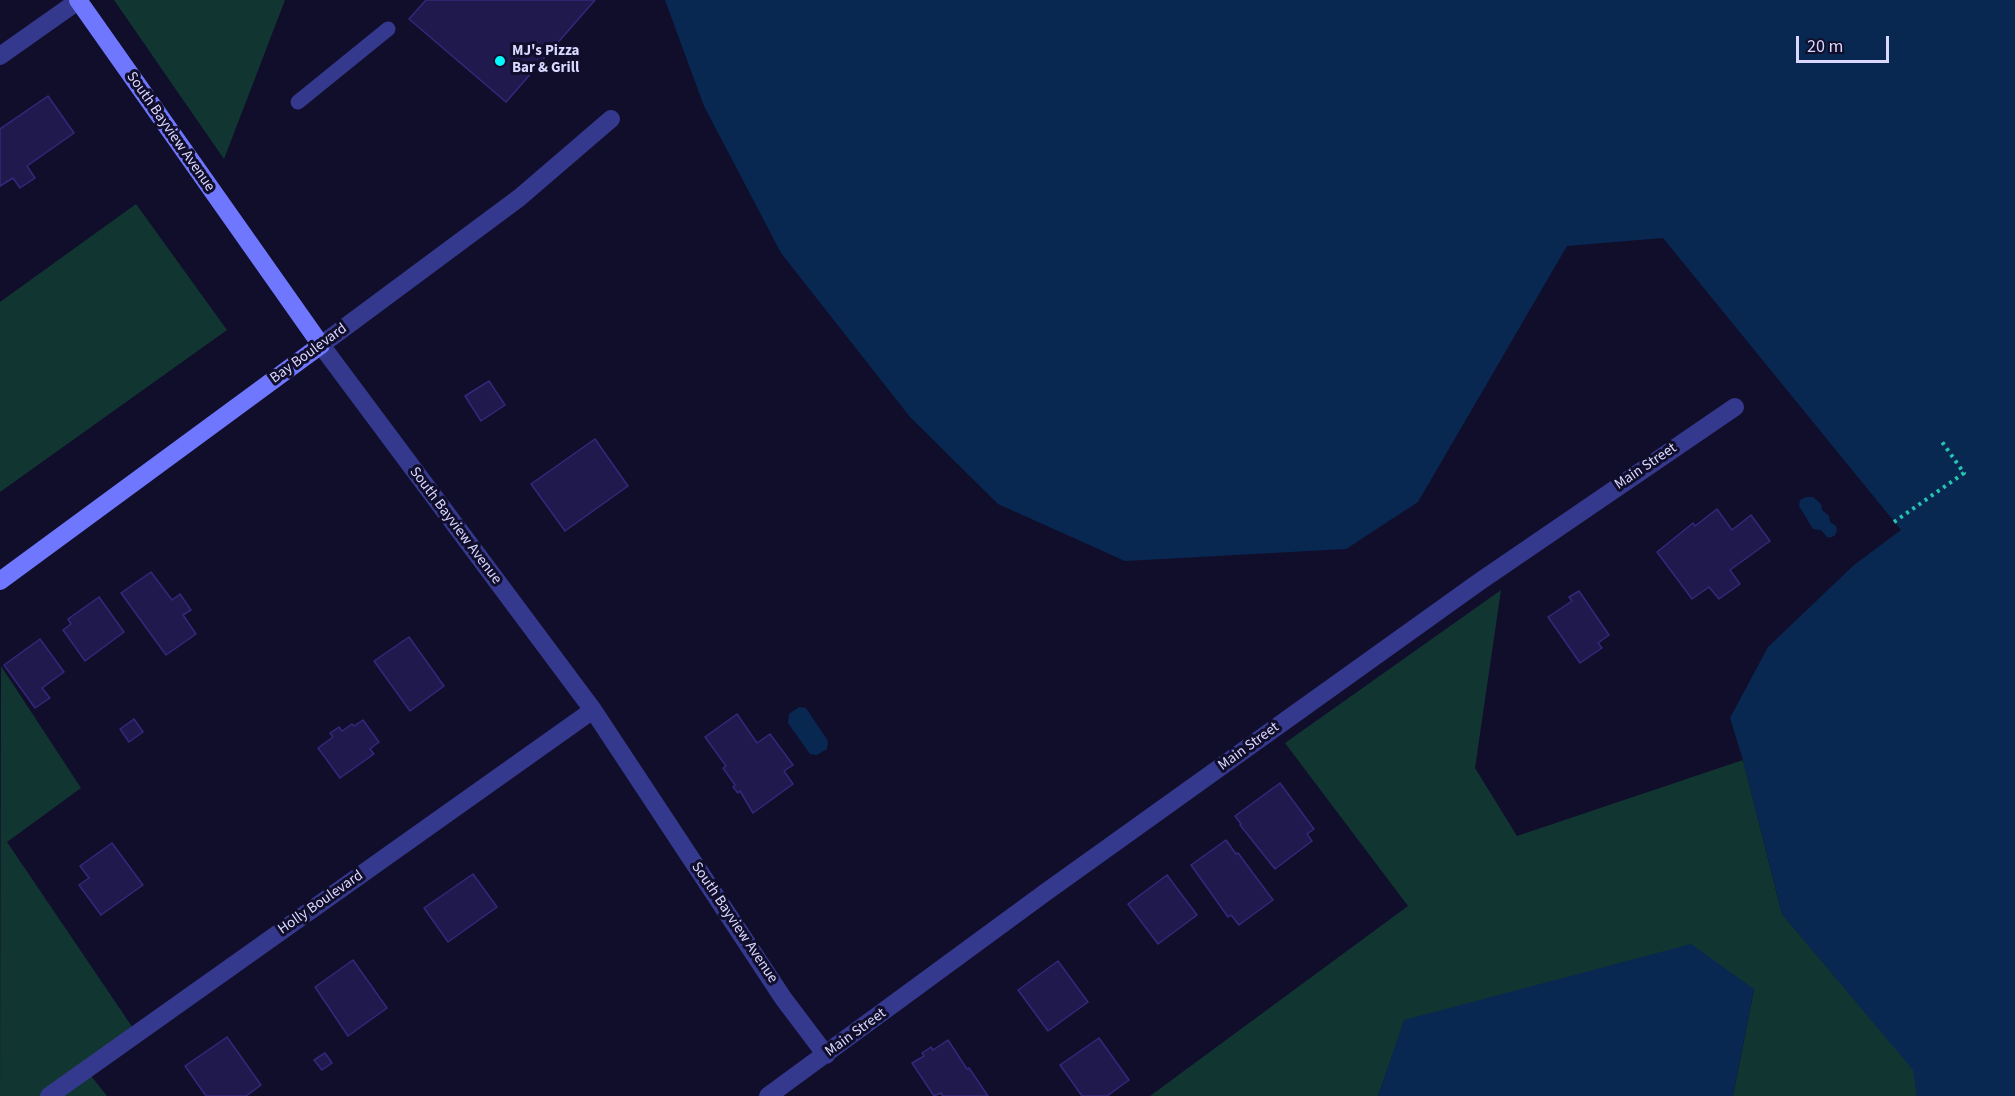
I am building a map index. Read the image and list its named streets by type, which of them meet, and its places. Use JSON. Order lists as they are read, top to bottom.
{
  "streets": {
    "main road": ["South Bayview Avenue", "Bay Boulevard"],
    "street": ["Main Street", "Holly Boulevard"]
  },
  "crossings": [
    ["South Bayview Avenue", "Bay Boulevard"],
    ["South Bayview Avenue", "Main Street"],
    ["South Bayview Avenue", "Holly Boulevard"]
  ],
  "places": ["MJ's Pizza Bar & Grill"],
  "scale_bar": "20 m"
}
